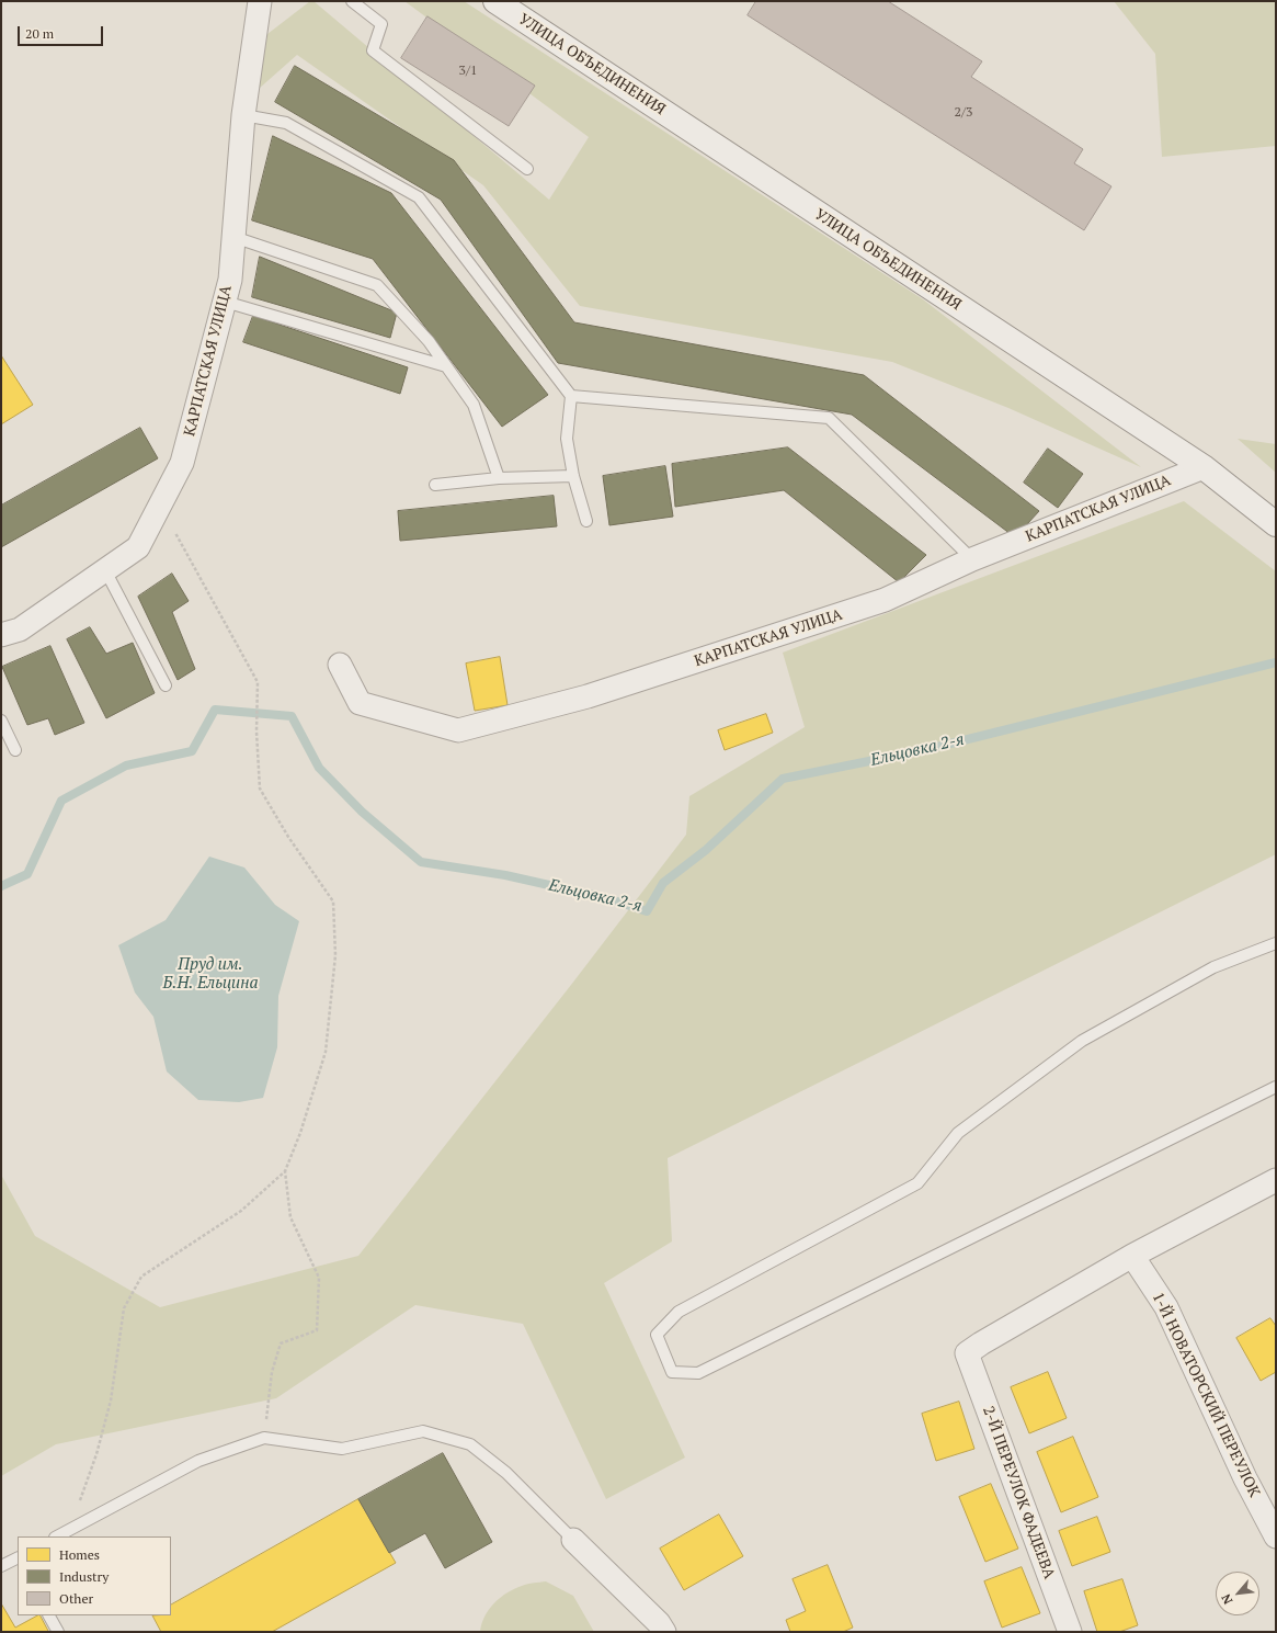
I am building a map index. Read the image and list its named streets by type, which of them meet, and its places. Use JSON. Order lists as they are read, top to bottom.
{
  "streets": {
    "main road": ["УЛИЦА ОБЪЕДИНЕНИЯ"],
    "street": ["КАРПАТСКАЯ УЛИЦА", "1-Й НОВАТОРСКИЙ ПЕРЕУЛОК", "2-Й ПЕРЕУЛОК ФАДЕЕВА"]
  },
  "crossings": [
    ["УЛИЦА ОБЪЕДИНЕНИЯ", "КАРПАТСКАЯ УЛИЦА"],
    ["1-Й НОВАТОРСКИЙ ПЕРЕУЛОК", "2-Й ПЕРЕУЛОК ФАДЕЕВА"]
  ],
  "water": ["Ельцовка 2-я", "Пруд им. Б.Н. Ельцина"],
  "house_numbers": ["3/1", "2/3"],
  "legend": ["Homes", "Industry", "Other"],
  "scale_bar": "20 m",
  "north": "bottom left"
}
